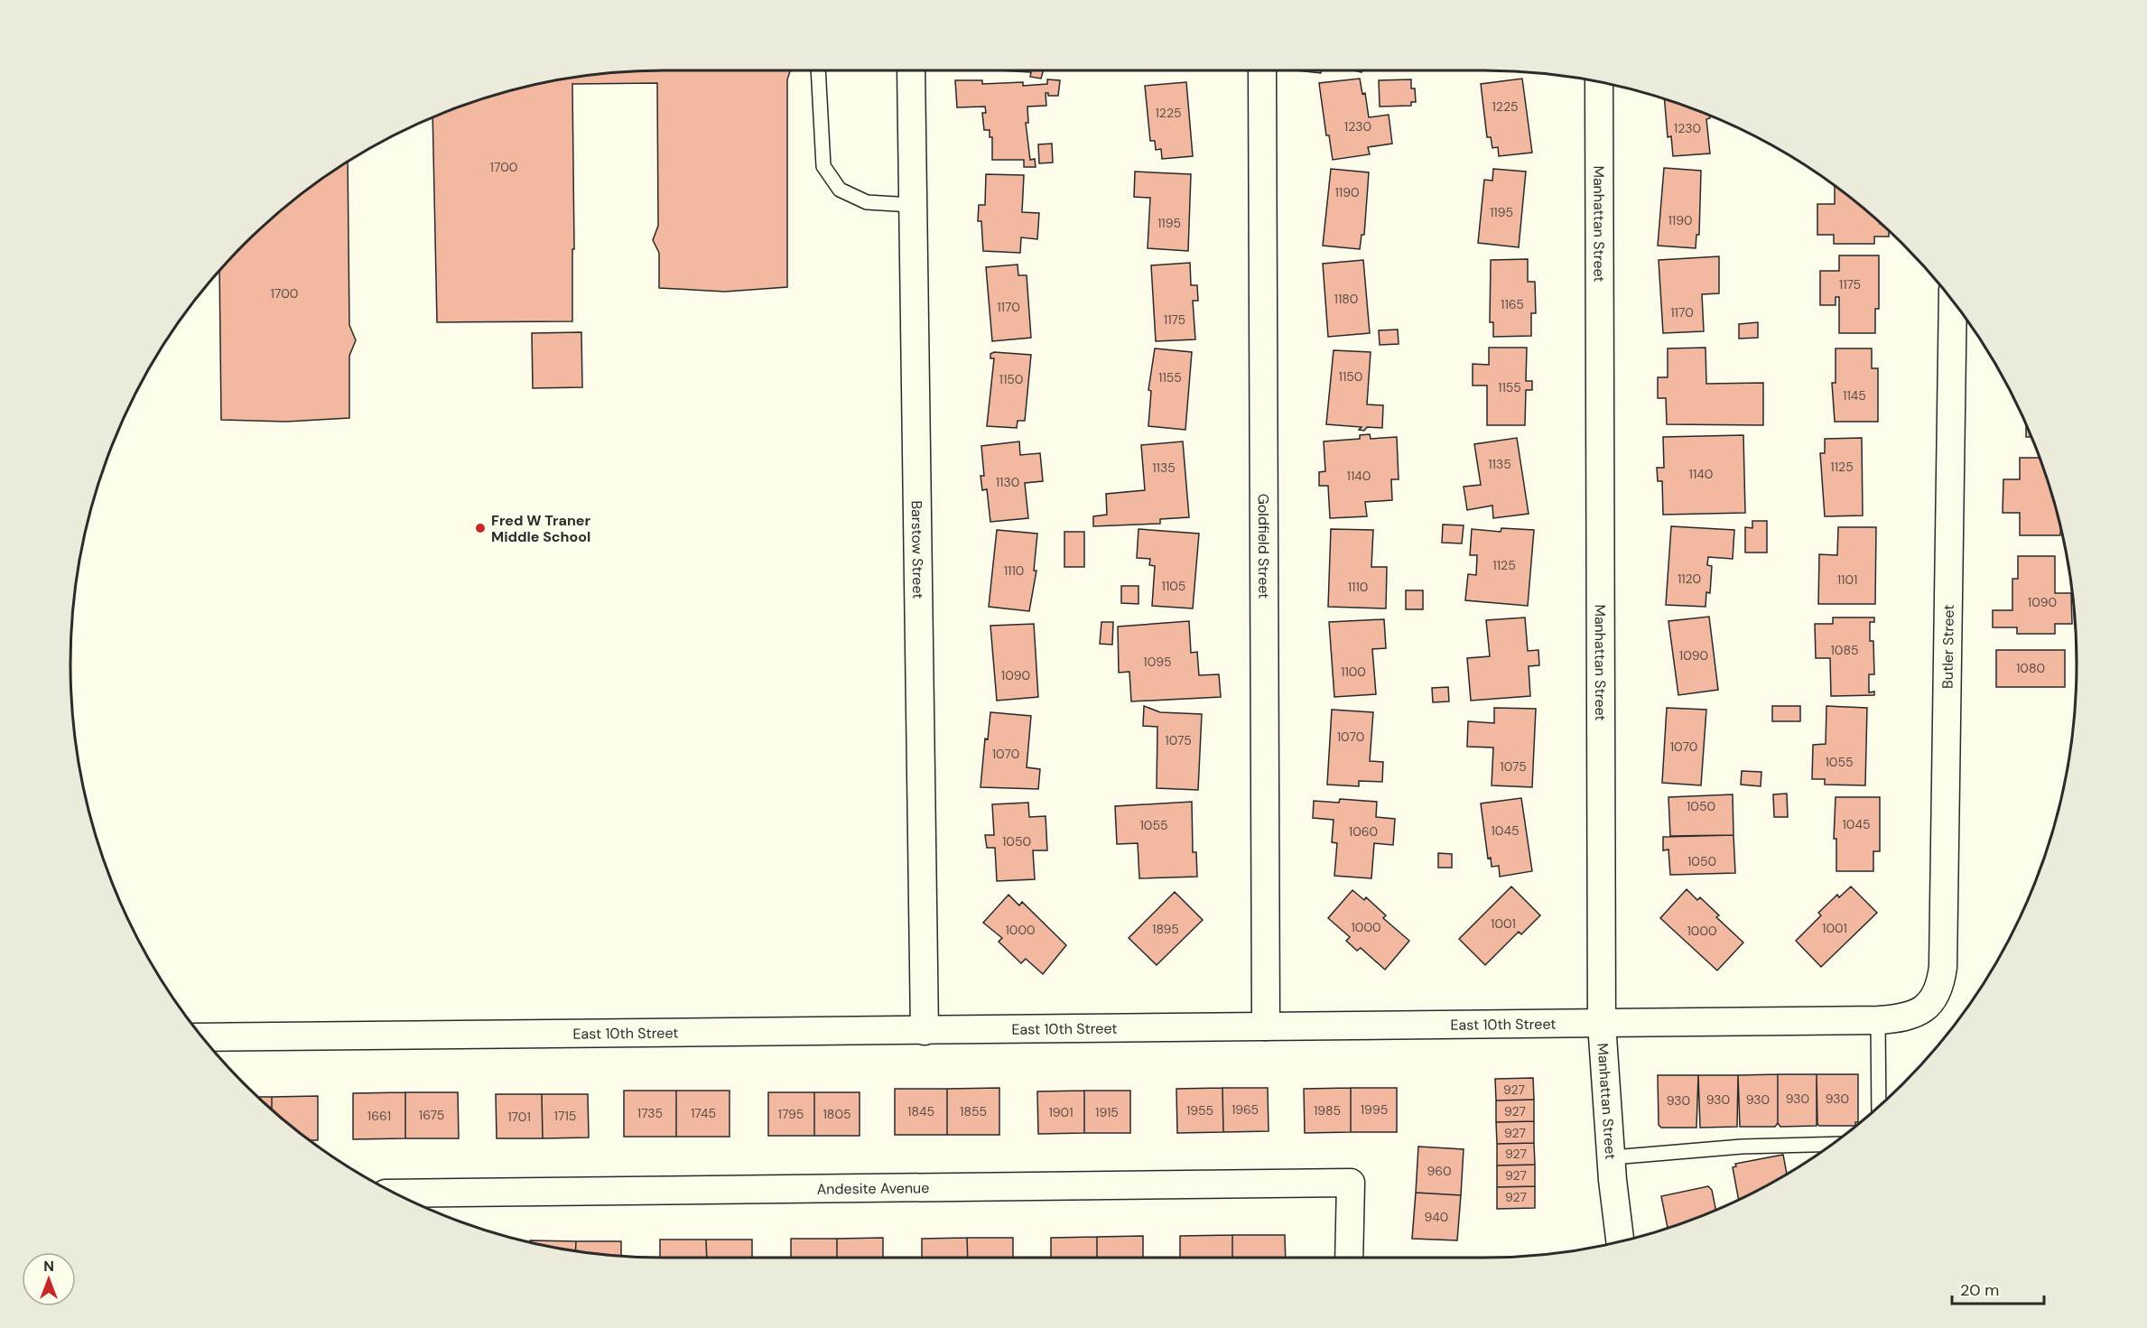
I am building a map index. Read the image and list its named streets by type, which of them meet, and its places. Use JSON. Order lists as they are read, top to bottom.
{
  "streets": {
    "street": [
      "Manhattan Street",
      "Goldfield Street",
      "Barstow Street",
      "Butler Street",
      "East 10th Street",
      "Andesite Avenue"
    ]
  },
  "crossings": [
    ["Manhattan Street", "East 10th Street"],
    ["Goldfield Street", "East 10th Street"],
    ["Barstow Street", "East 10th Street"],
    ["Butler Street", "East 10th Street"]
  ],
  "places": ["Fred W Traner Middle School"],
  "house_numbers": [
    "1225",
    "1225",
    "1230",
    "1230",
    "1700",
    "1190",
    "1195",
    "1190",
    "1195",
    "1175",
    "1700",
    "1180",
    "1165",
    "1170",
    "1170",
    "1175",
    "1150",
    "1155",
    "1150",
    "1155",
    "1145",
    "1135",
    "1125",
    "1135",
    "1140",
    "1140",
    "1130",
    "1125",
    "1110",
    "1120",
    "1101",
    "1105",
    "1110",
    "1090",
    "1085",
    "1090",
    "1095",
    "1080",
    "1100",
    "1090",
    "1070",
    "1075",
    "1070",
    "1070",
    "1055",
    "1075",
    "1050",
    "1045",
    "1055",
    "1045",
    "1060",
    "1050",
    "1050",
    "1001",
    "1000",
    "1001",
    "1895",
    "1000",
    "1000",
    "927",
    "930",
    "930",
    "930",
    "930",
    "930",
    "1965",
    "1995",
    "1955",
    "1985",
    "1845",
    "1855",
    "927",
    "1901",
    "1915",
    "1735",
    "1745",
    "1795",
    "1805",
    "1675",
    "1661",
    "1715",
    "1701",
    "927",
    "927",
    "960",
    "927",
    "927",
    "940"
  ],
  "scale_bar": "20 m",
  "north": "top"
}
